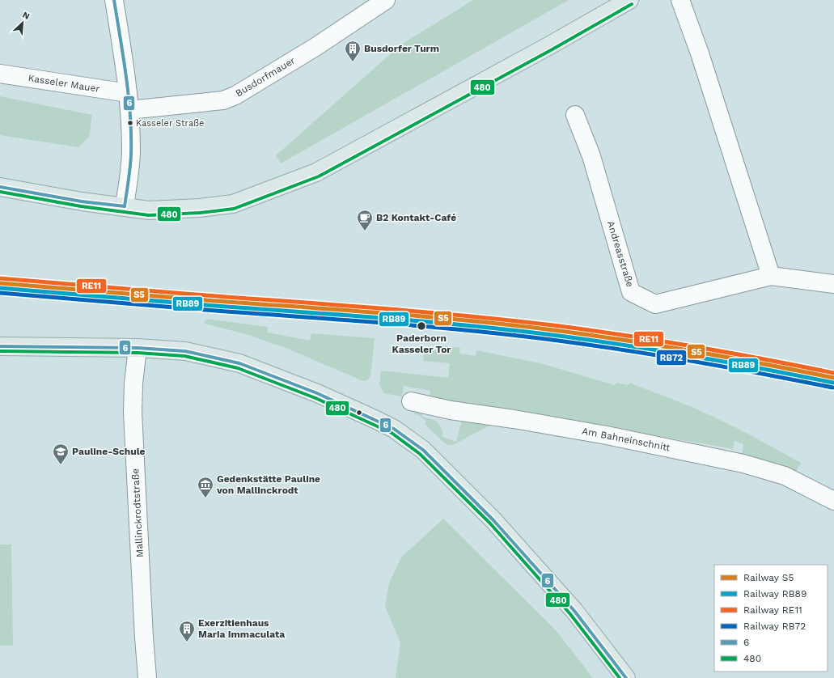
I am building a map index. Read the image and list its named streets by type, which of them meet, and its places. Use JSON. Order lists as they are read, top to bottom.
{
  "streets": {
    "street": [
      "Busdorfmauer",
      "Kasseler Mauer",
      "Andreasstraße",
      "Am Bahneinschnitt",
      "Mallinckrodtstraße"
    ]
  },
  "crossings": [
    ["Busdorfmauer", "Kasseler Mauer"]
  ],
  "places": {
    "building": ["Busdorfer Turm", "Exerzitienhaus Maria Immaculata"],
    "other": ["Kasseler Straße", "Paderborn Kasseler Tor"],
    "cafe": ["B2 Kontakt-Café"],
    "school or university": ["Pauline-Schule"],
    "museum": ["Gedenkstätte Pauline von Mallinckrodt"]
  },
  "lines": [
    "transit line 6",
    "transit line 480",
    "rail line RE11",
    "rail line S5",
    "rail line RB89",
    "rail line RB72"
  ],
  "legend": [
    "Railway S5",
    "Railway RB89",
    "Railway RE11",
    "Railway RB72",
    "6",
    "480"
  ],
  "north": "top right"
}
